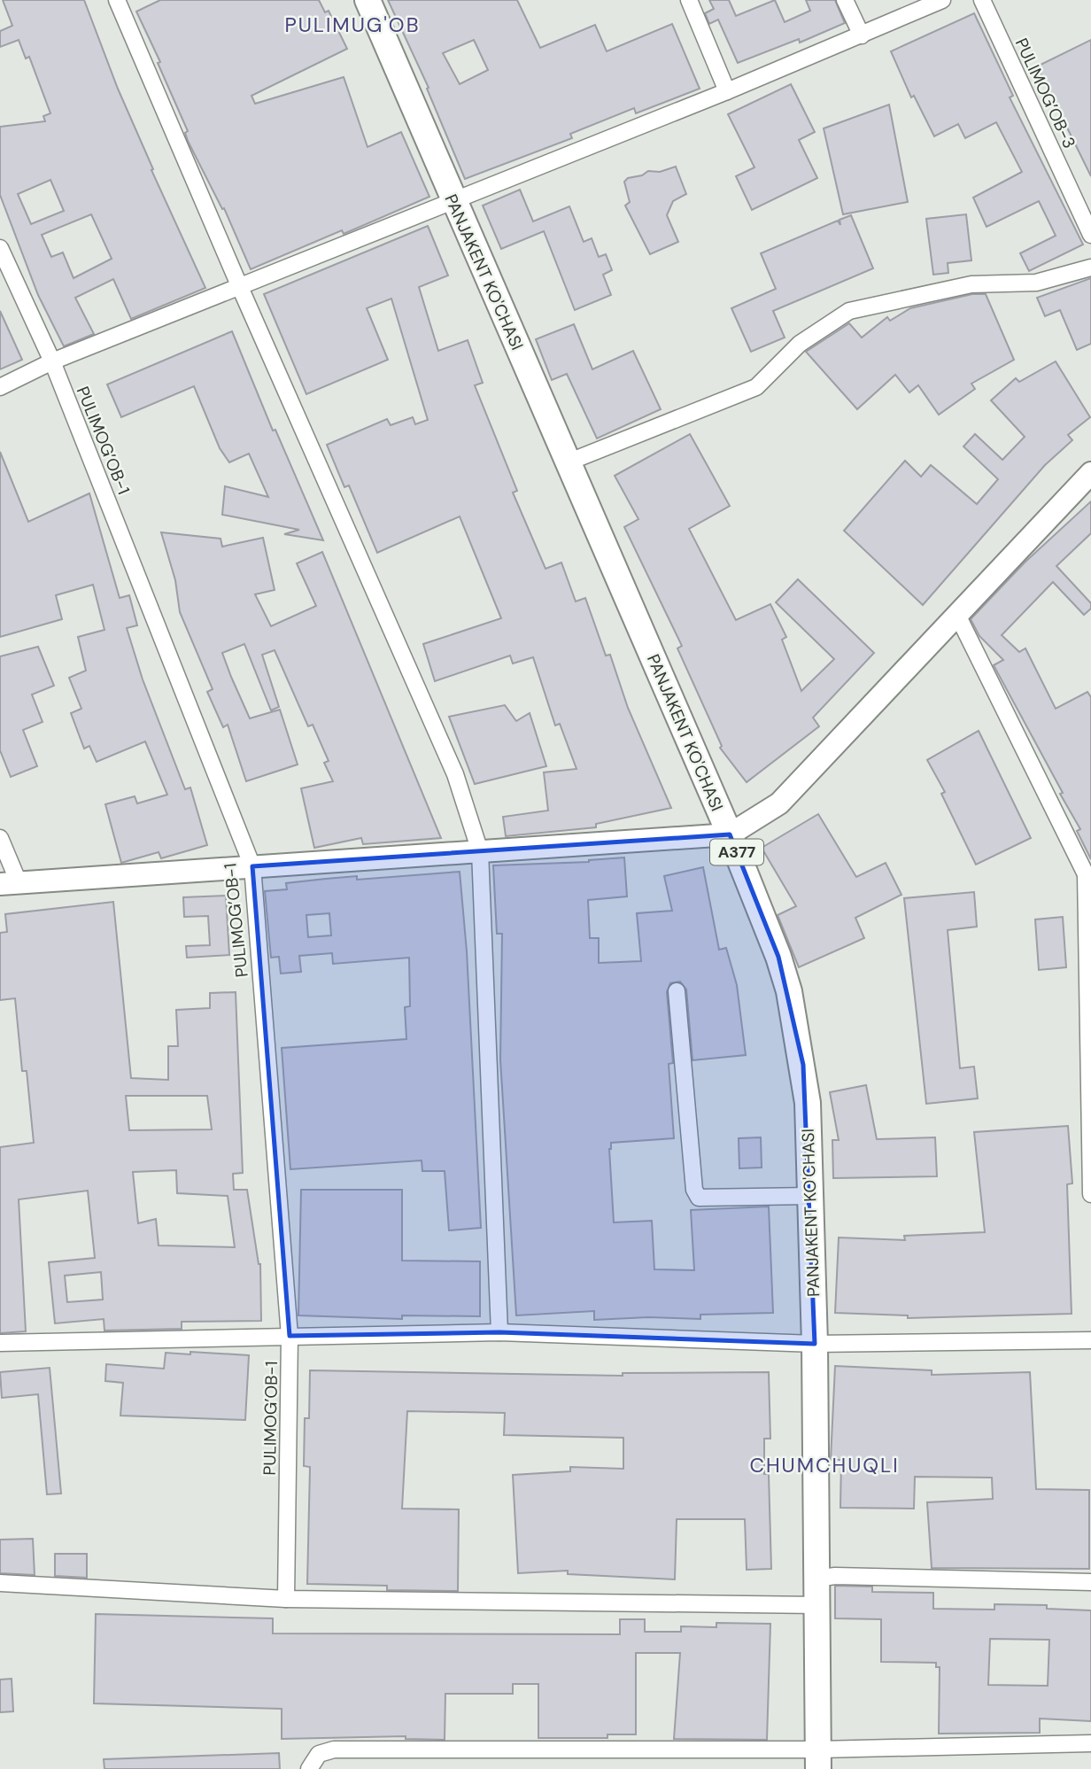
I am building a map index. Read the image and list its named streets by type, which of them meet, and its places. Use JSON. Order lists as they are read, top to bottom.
{
  "streets": {
    "main road": ["PANJAKENT KO'CHASI", "A377"],
    "street": ["PULIMOG’OB-3", "PULIMOG’OB-1"]
  },
  "districts": ["PULIMUG'OB", "CHUMCHUQLI"]
}
